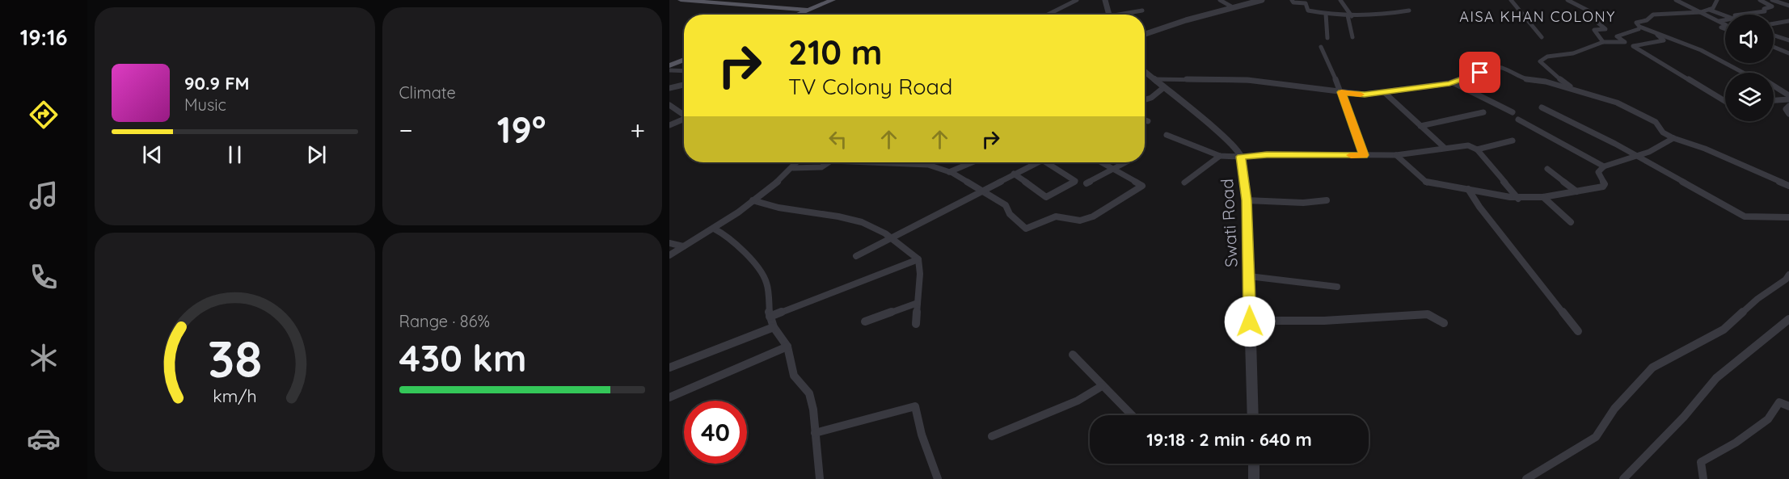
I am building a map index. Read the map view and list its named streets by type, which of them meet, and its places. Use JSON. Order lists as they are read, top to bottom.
{
  "streets": {
    "street": ["Swati Road"]
  },
  "districts": ["AISA KHAN COLONY"],
  "page": {
    "tabs": "19:16",
    "tile": [
      "Climate",
      ["Range · 86%", "430 km"]
    ],
    "turn": ["210 m", "TV Colony Road"],
    "song": ["90.9 FM", "Music"],
    "heat": ["−", "19°", "+"],
    "limit": "40",
    "trip": "19:18 · 2 min · 640 m",
    "gauge": ["38", "km/h"]
  }
}
